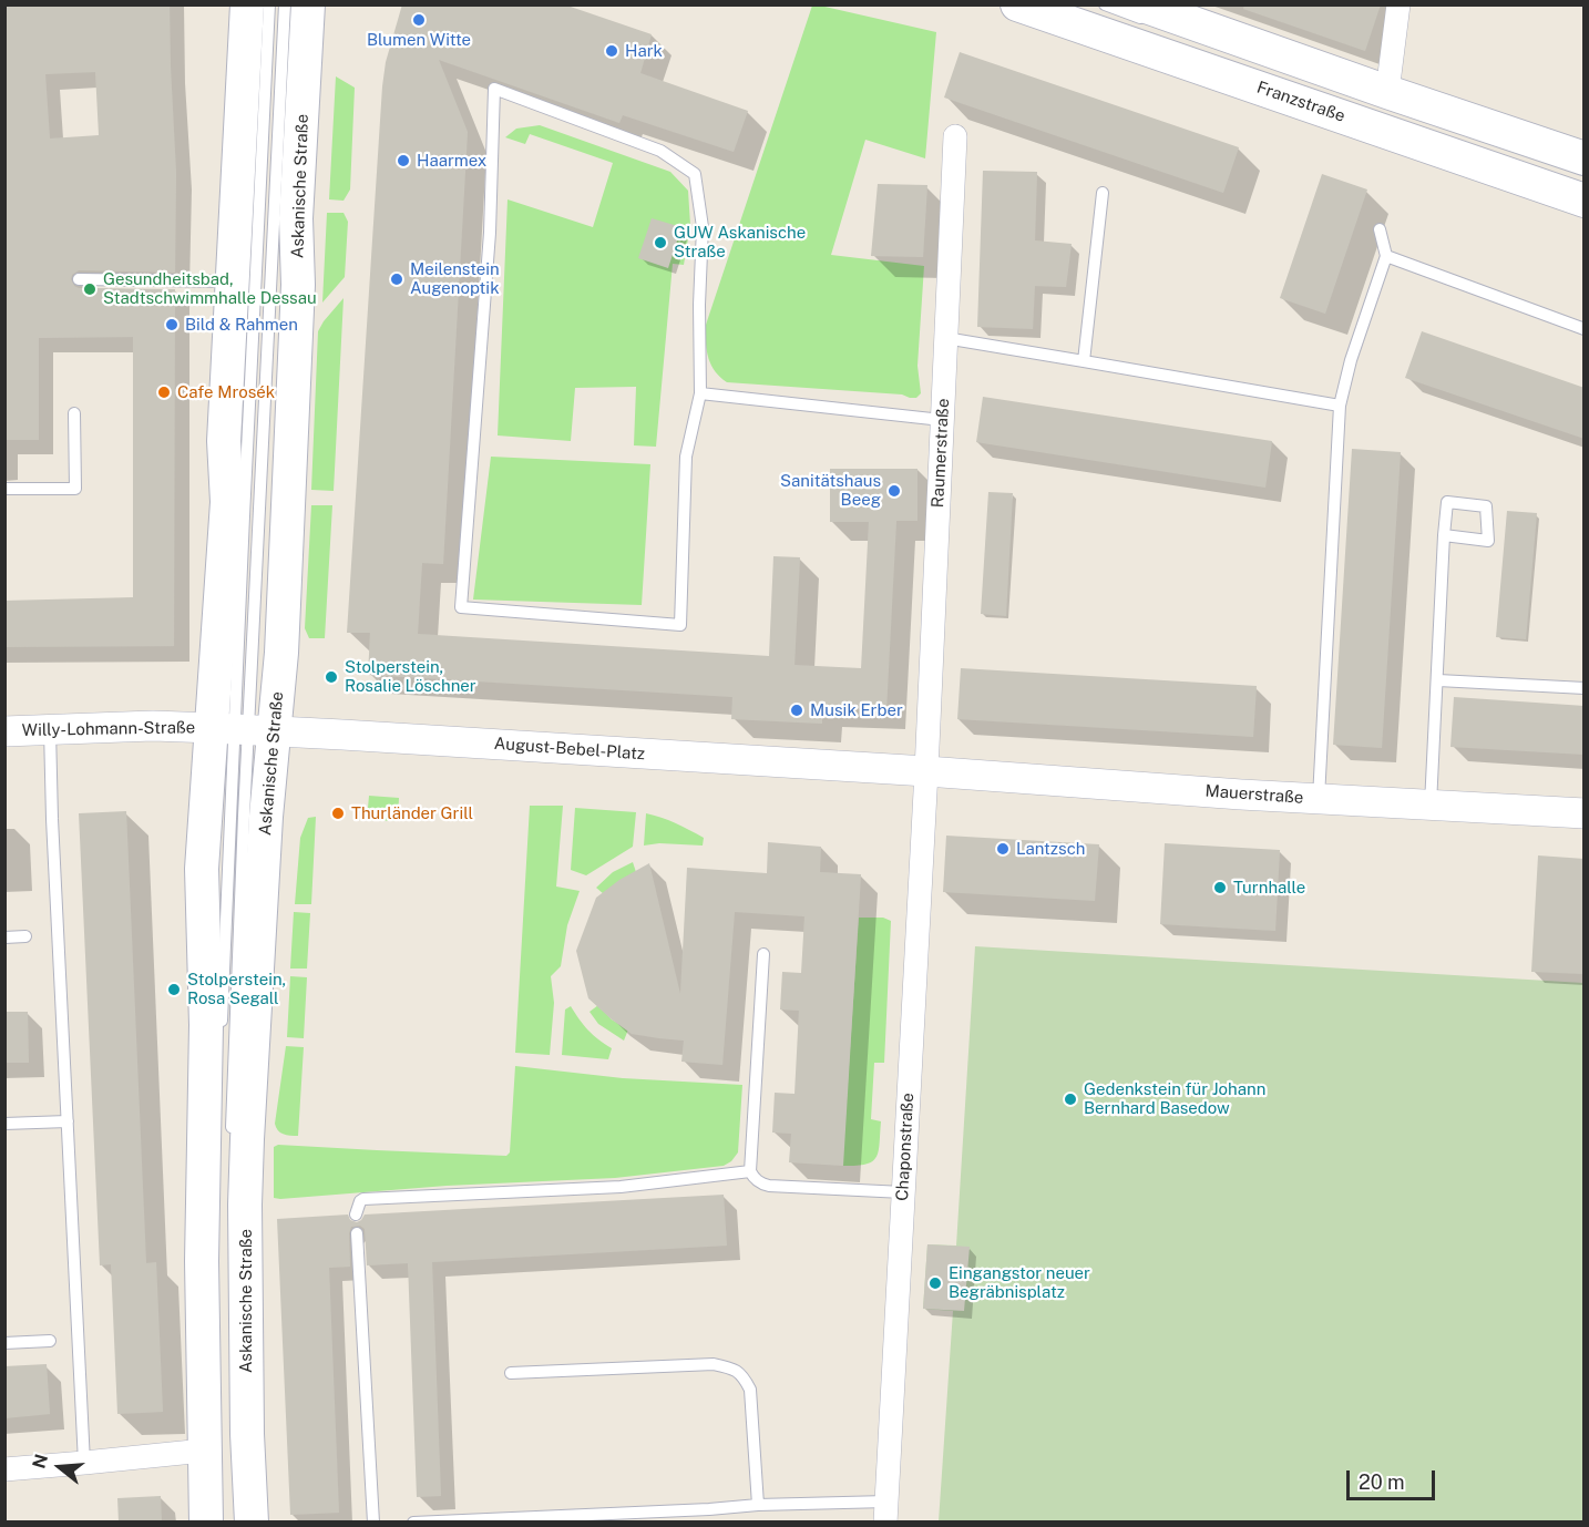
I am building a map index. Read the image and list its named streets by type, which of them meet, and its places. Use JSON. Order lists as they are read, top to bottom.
{
  "streets": {
    "main road": ["Franzstraße", "Askanische Straße"],
    "street": [
      "Raumerstraße",
      "Willy-Lohmann-Straße",
      "August-Bebel-Platz",
      "Mauerstraße",
      "Chaponstraße"
    ]
  },
  "crossings": [
    ["Askanische Straße", "Willy-Lohmann-Straße"],
    ["Askanische Straße", "August-Bebel-Platz"],
    ["Raumerstraße", "August-Bebel-Platz"],
    ["Raumerstraße", "Mauerstraße"],
    ["Raumerstraße", "Chaponstraße"],
    ["Willy-Lohmann-Straße", "August-Bebel-Platz"],
    ["August-Bebel-Platz", "Mauerstraße"],
    ["August-Bebel-Platz", "Chaponstraße"],
    ["Mauerstraße", "Chaponstraße"]
  ],
  "places": [
    "Blumen Witte",
    "Hark",
    "Haarmex",
    "GUW Askanische Straße",
    "Meilenstein Augenoptik",
    "Gesundheitsbad, Stadtschwimmhalle Dessau",
    "Bild & Rahmen",
    "Cafe Mrosék",
    "Sanitätshaus Beeg",
    "Stolperstein, Rosalie Löschner",
    "Musik Erber",
    "Thurländer Grill",
    "Lantzsch",
    "Turnhalle",
    "Stolperstein, Rosa Segall",
    "Gedenkstein für Johann Bernhard Basedow",
    "Eingangstor neuer Begräbnisplatz"
  ],
  "scale_bar": "20 m",
  "north": "left"
}
